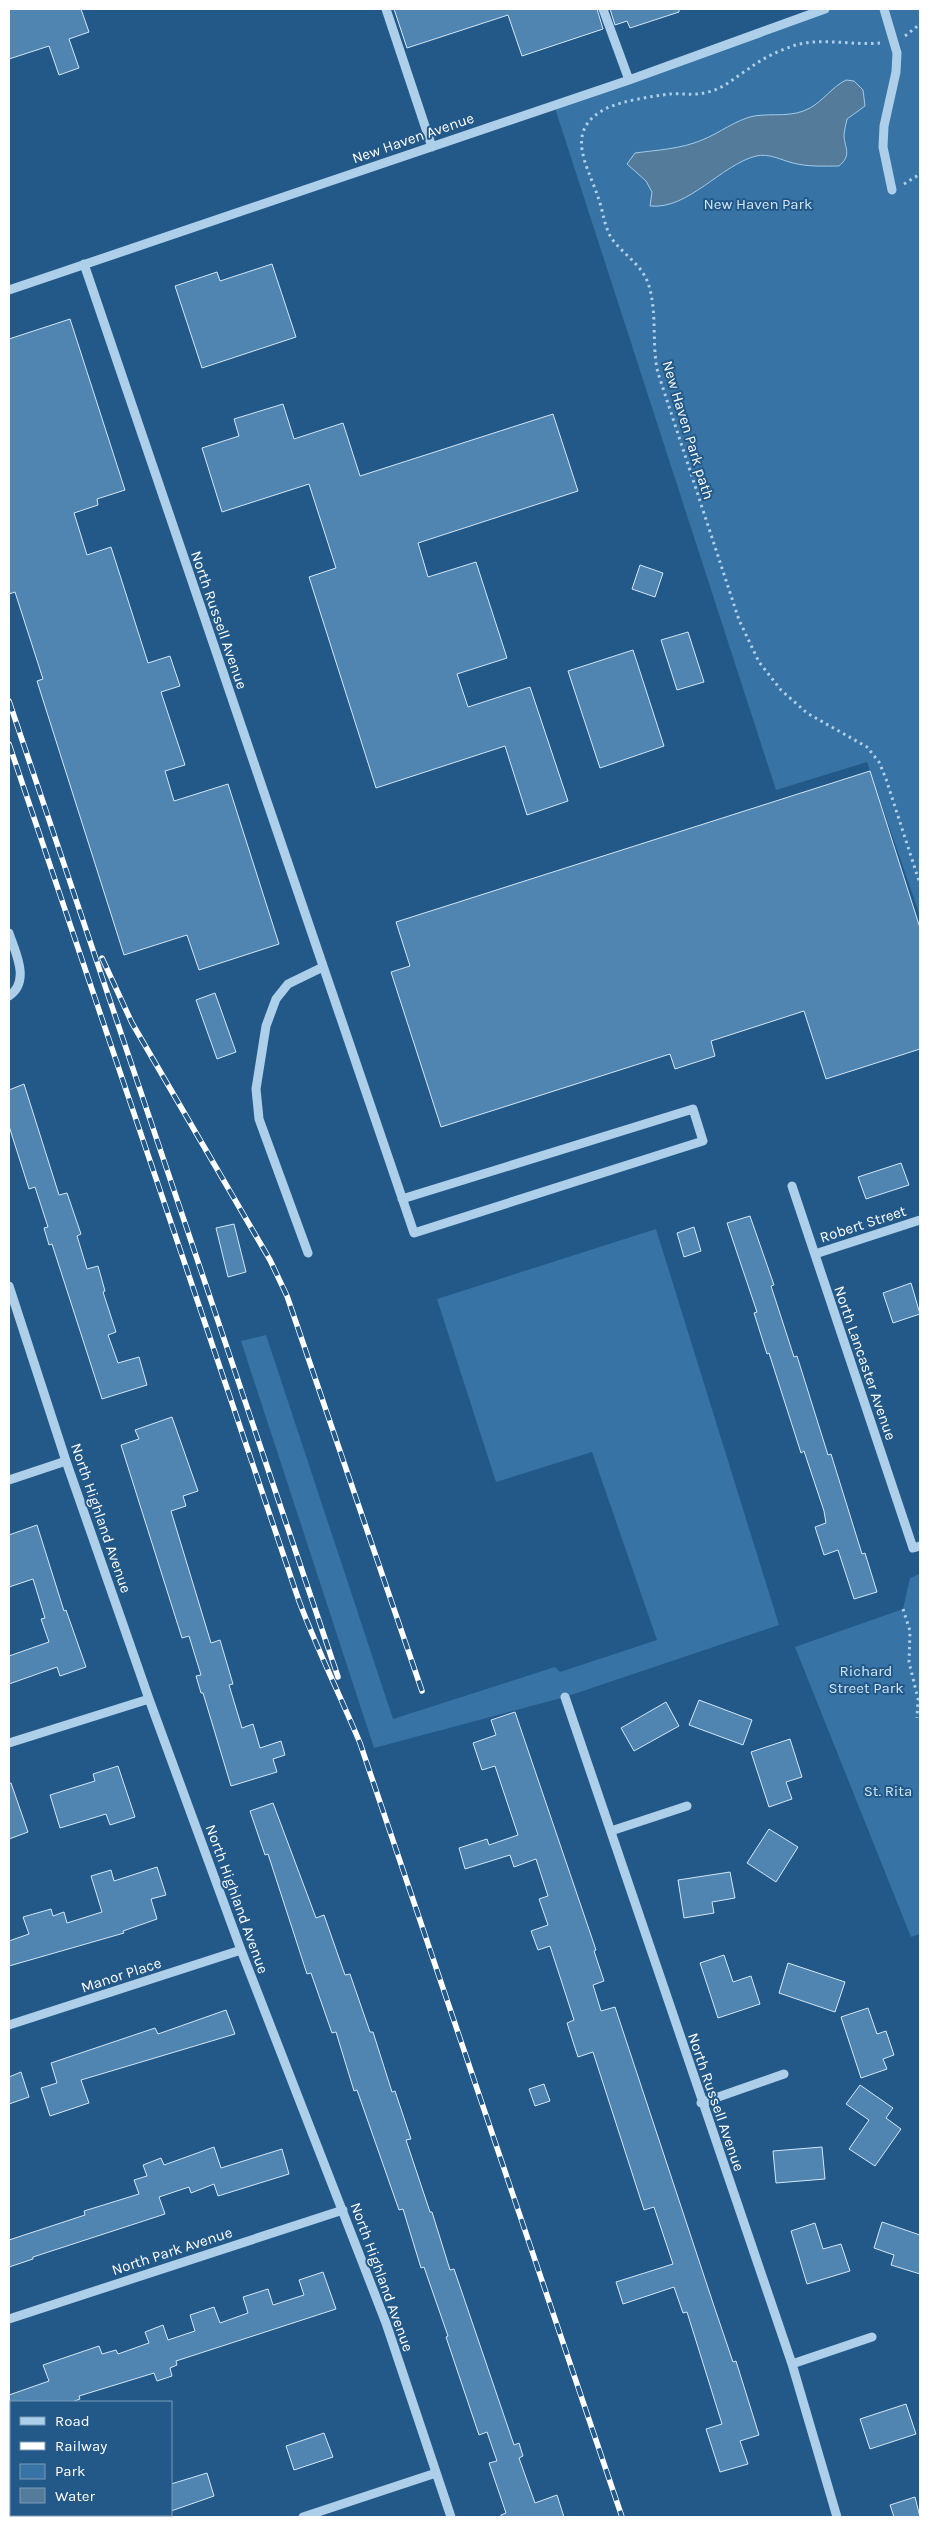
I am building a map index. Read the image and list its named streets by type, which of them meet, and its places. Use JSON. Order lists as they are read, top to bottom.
{
  "streets": {
    "street": [
      "New Haven Avenue",
      "North Russell Avenue",
      "Robert Street",
      "North Lancaster Avenue",
      "North Highland Avenue",
      "Manor Place",
      "North Park Avenue"
    ],
    "path": ["New Haven Park path"]
  },
  "crossings": [
    ["New Haven Avenue", "North Russell Avenue"],
    ["Robert Street", "North Lancaster Avenue"],
    ["North Highland Avenue", "Manor Place"],
    ["North Highland Avenue", "North Park Avenue"]
  ],
  "parks": ["New Haven Park", "Richard Street Park", "St. Rita"],
  "legend": [
    "Road",
    "Railway",
    "Park",
    "Water"
  ]
}
